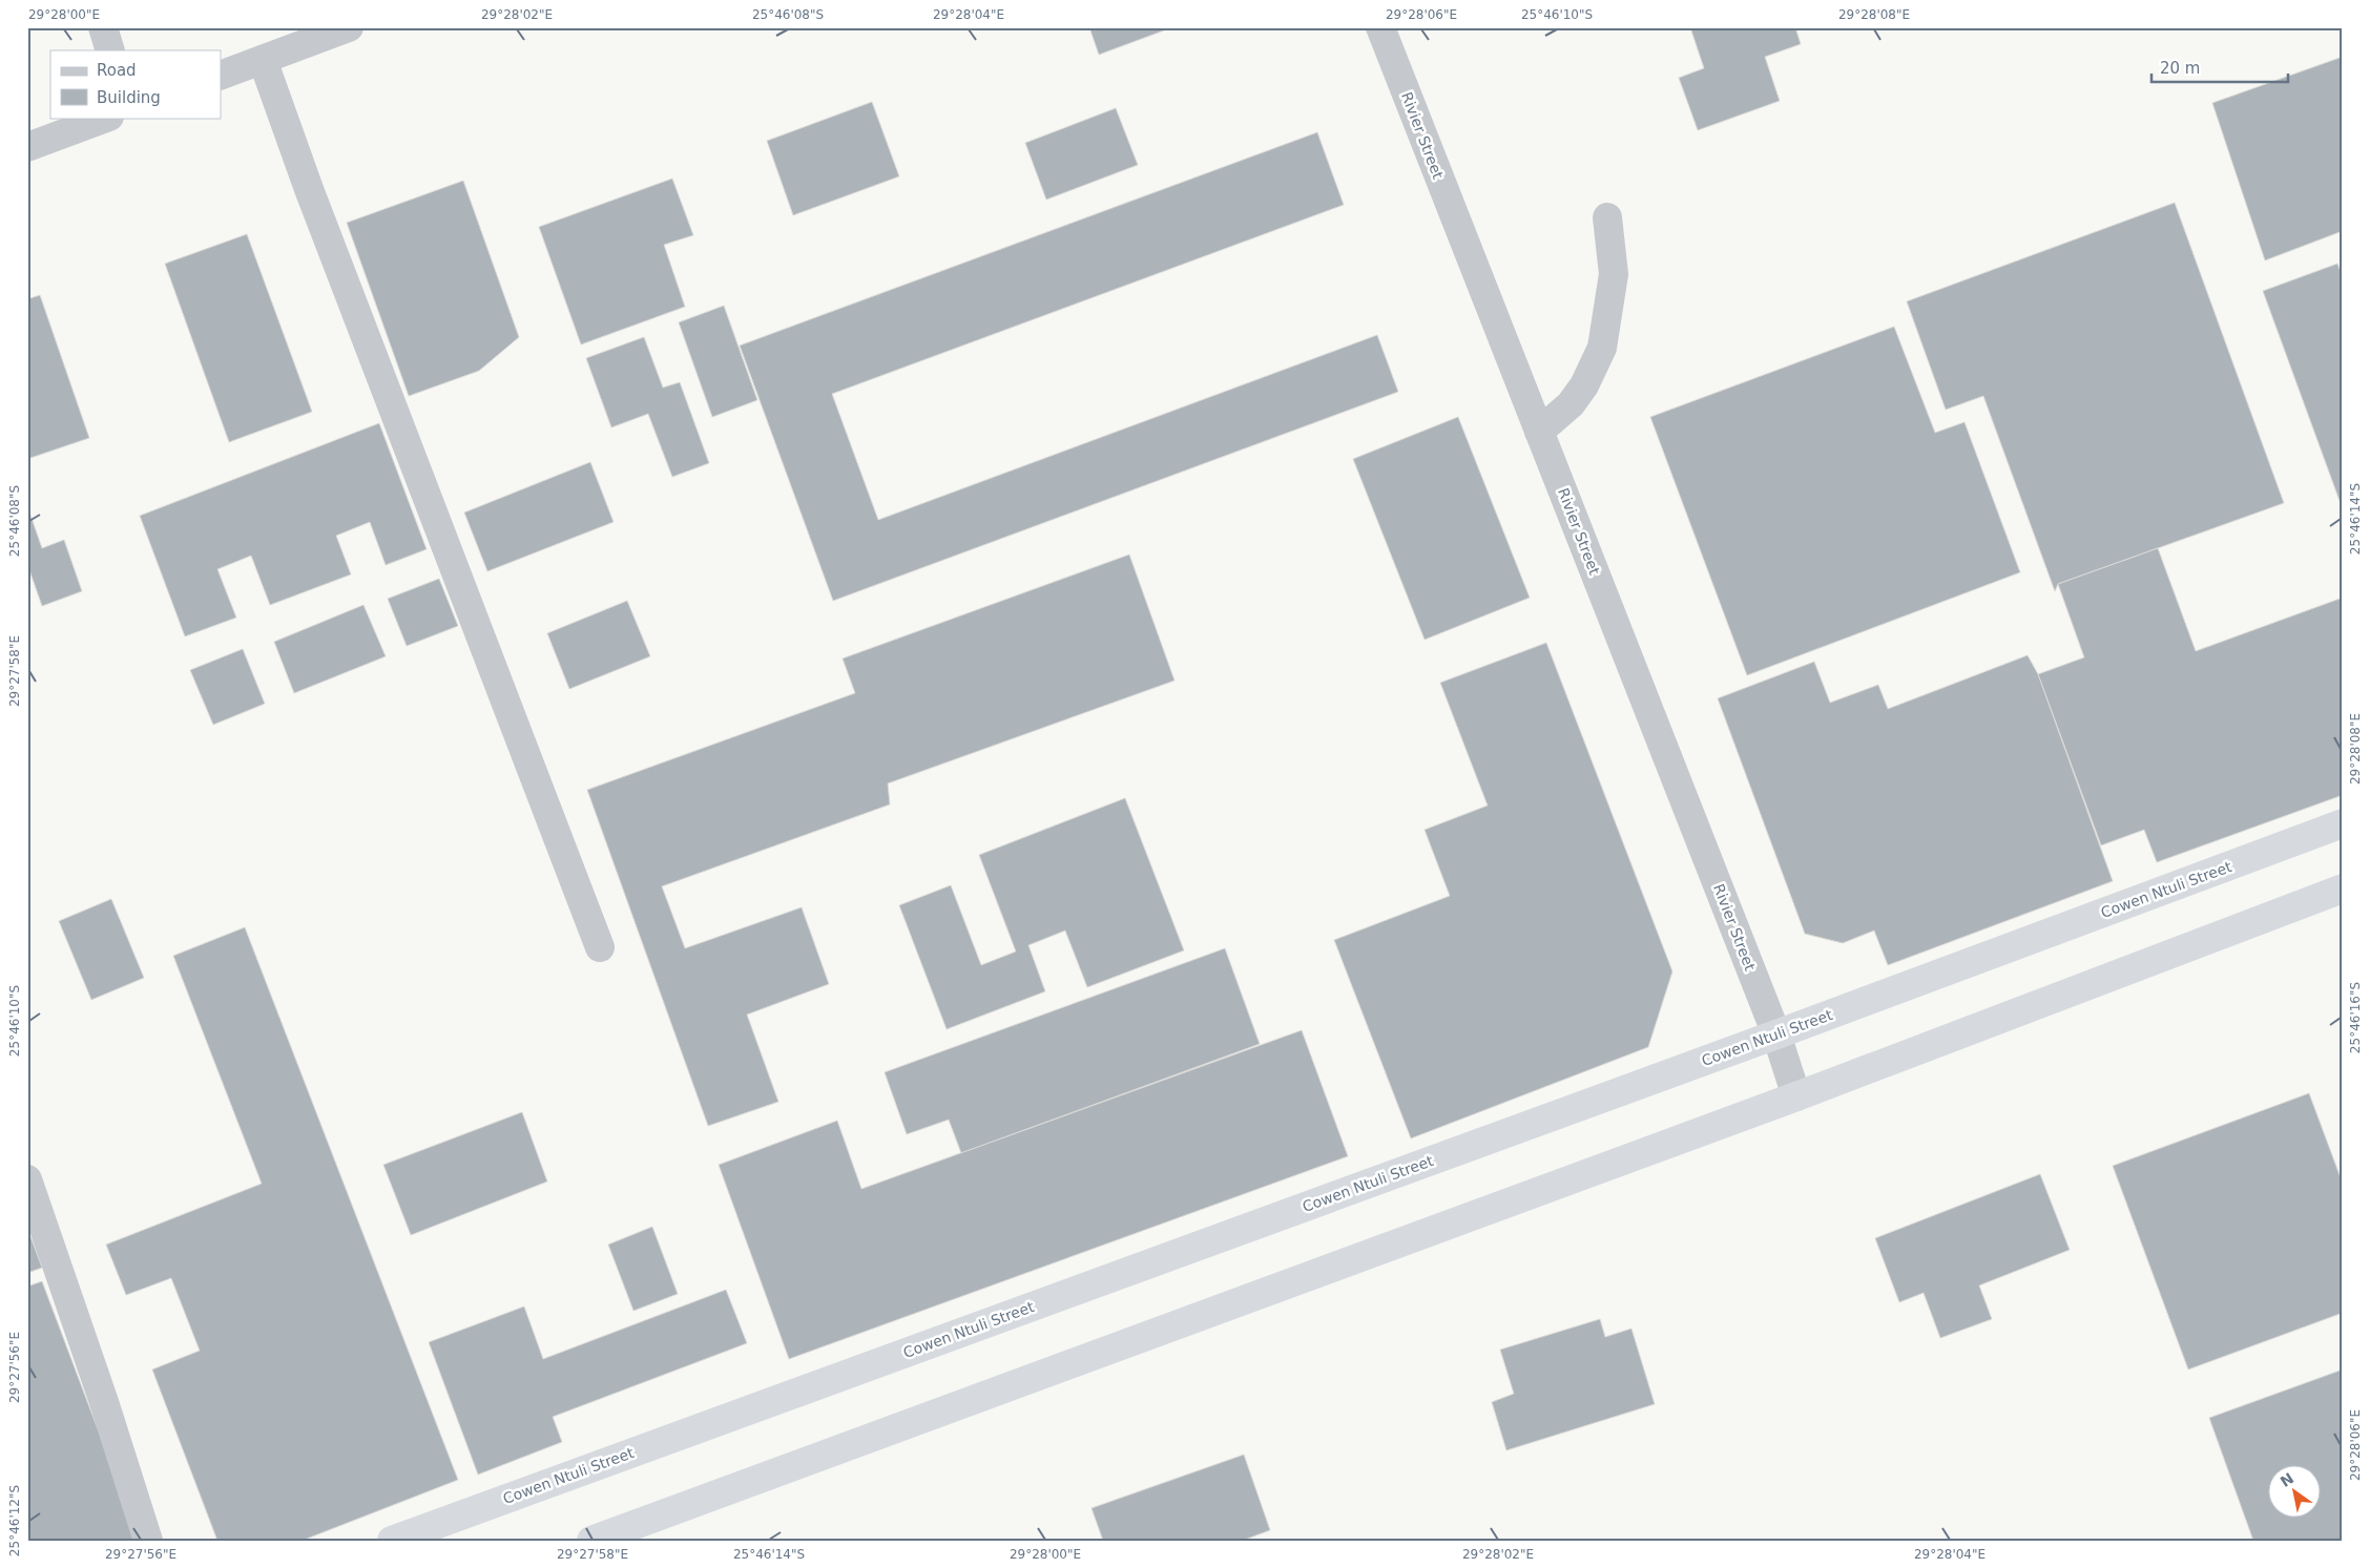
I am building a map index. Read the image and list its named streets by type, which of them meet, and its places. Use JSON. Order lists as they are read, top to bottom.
{
  "streets": {
    "highway": ["Cowen Ntuli Street"],
    "street": ["Rivier Street"]
  },
  "crossings": [
    ["Rivier Street", "Cowen Ntuli Street"]
  ],
  "legend": ["Road", "Building"],
  "scale_bar": "20 m",
  "north": "top left",
  "coordinates": [
    "29°28'00\"E",
    "29°28'02\"E",
    "25°46'08\"S",
    "29°28'04\"E",
    "29°28'06\"E",
    "25°46'10\"S",
    "29°28'08\"E",
    "25°46'14\"S",
    "29°27'58\"E",
    "25°46'16\"S",
    "29°27'56\"E",
    "25°46'12\"S"
  ]
}
